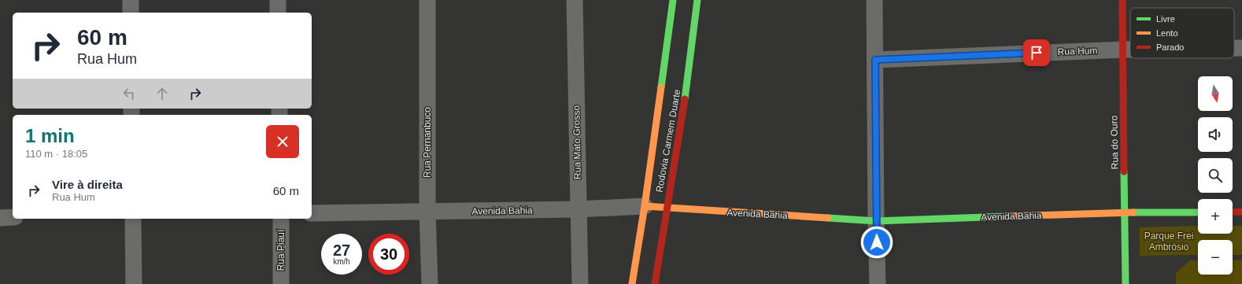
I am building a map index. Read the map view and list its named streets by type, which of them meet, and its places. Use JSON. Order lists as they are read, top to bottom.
{
  "streets": {
    "street": [
      "Rua Hum",
      "Rodovia Carmem Duarte",
      "Rua Pernanbuco",
      "Rua Mato Grosso",
      "Rua do Ouro",
      "Avenida Bahia",
      "Rua Piauí"
    ]
  },
  "crossings": [
    ["Rua Hum", "Rua do Ouro"],
    ["Rodovia Carmem Duarte", "Avenida Bahia"],
    ["Rua Pernanbuco", "Avenida Bahia"],
    ["Rua Mato Grosso", "Avenida Bahia"],
    ["Rua do Ouro", "Avenida Bahia"]
  ],
  "parks": ["Parque Frei Ambrósio"],
  "legend": ["Livre", "Lento", "Parado"],
  "north": "bottom",
  "page": {
    "turn": ["60 m", "Rua Hum"],
    "map_buttons": ["+", "−"],
    "heading": ["1 min", "110 m · 18:05"],
    "list": [
      {
        "name": "Vire à direita",
        "note": "Rua Hum",
        "value": "60 m"
      }
    ],
    "speed": "27 km/h",
    "limit": "30"
  }
}
